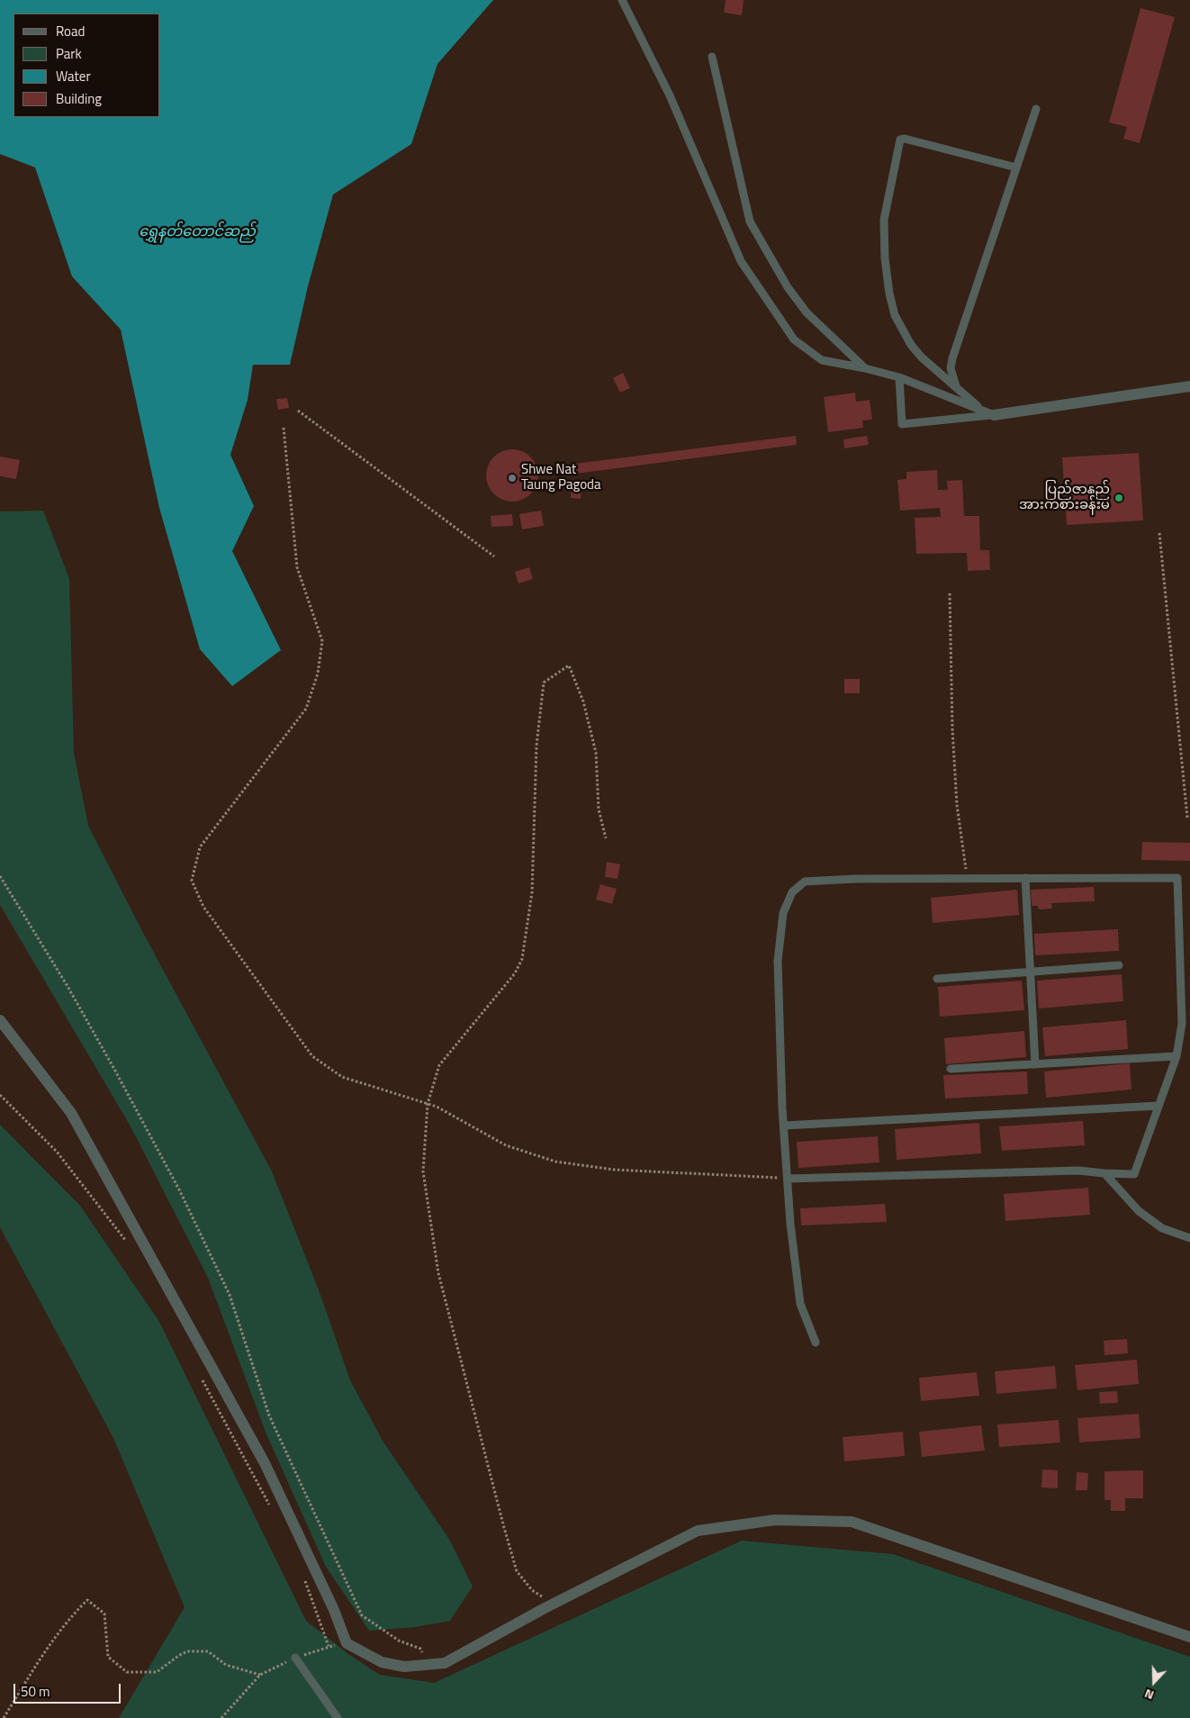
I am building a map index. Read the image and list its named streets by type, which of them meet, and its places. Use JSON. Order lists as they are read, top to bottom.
{
  "water": ["ရွှေနတ်တောင်ဆည်"],
  "places": ["Shwe Nat Taung Pagoda", "ပြည်ဇာနည် အားကစားခန်းမ"],
  "legend": [
    "Road",
    "Park",
    "Water",
    "Building"
  ],
  "scale_bar": "50 m",
  "north": "bottom"
}
